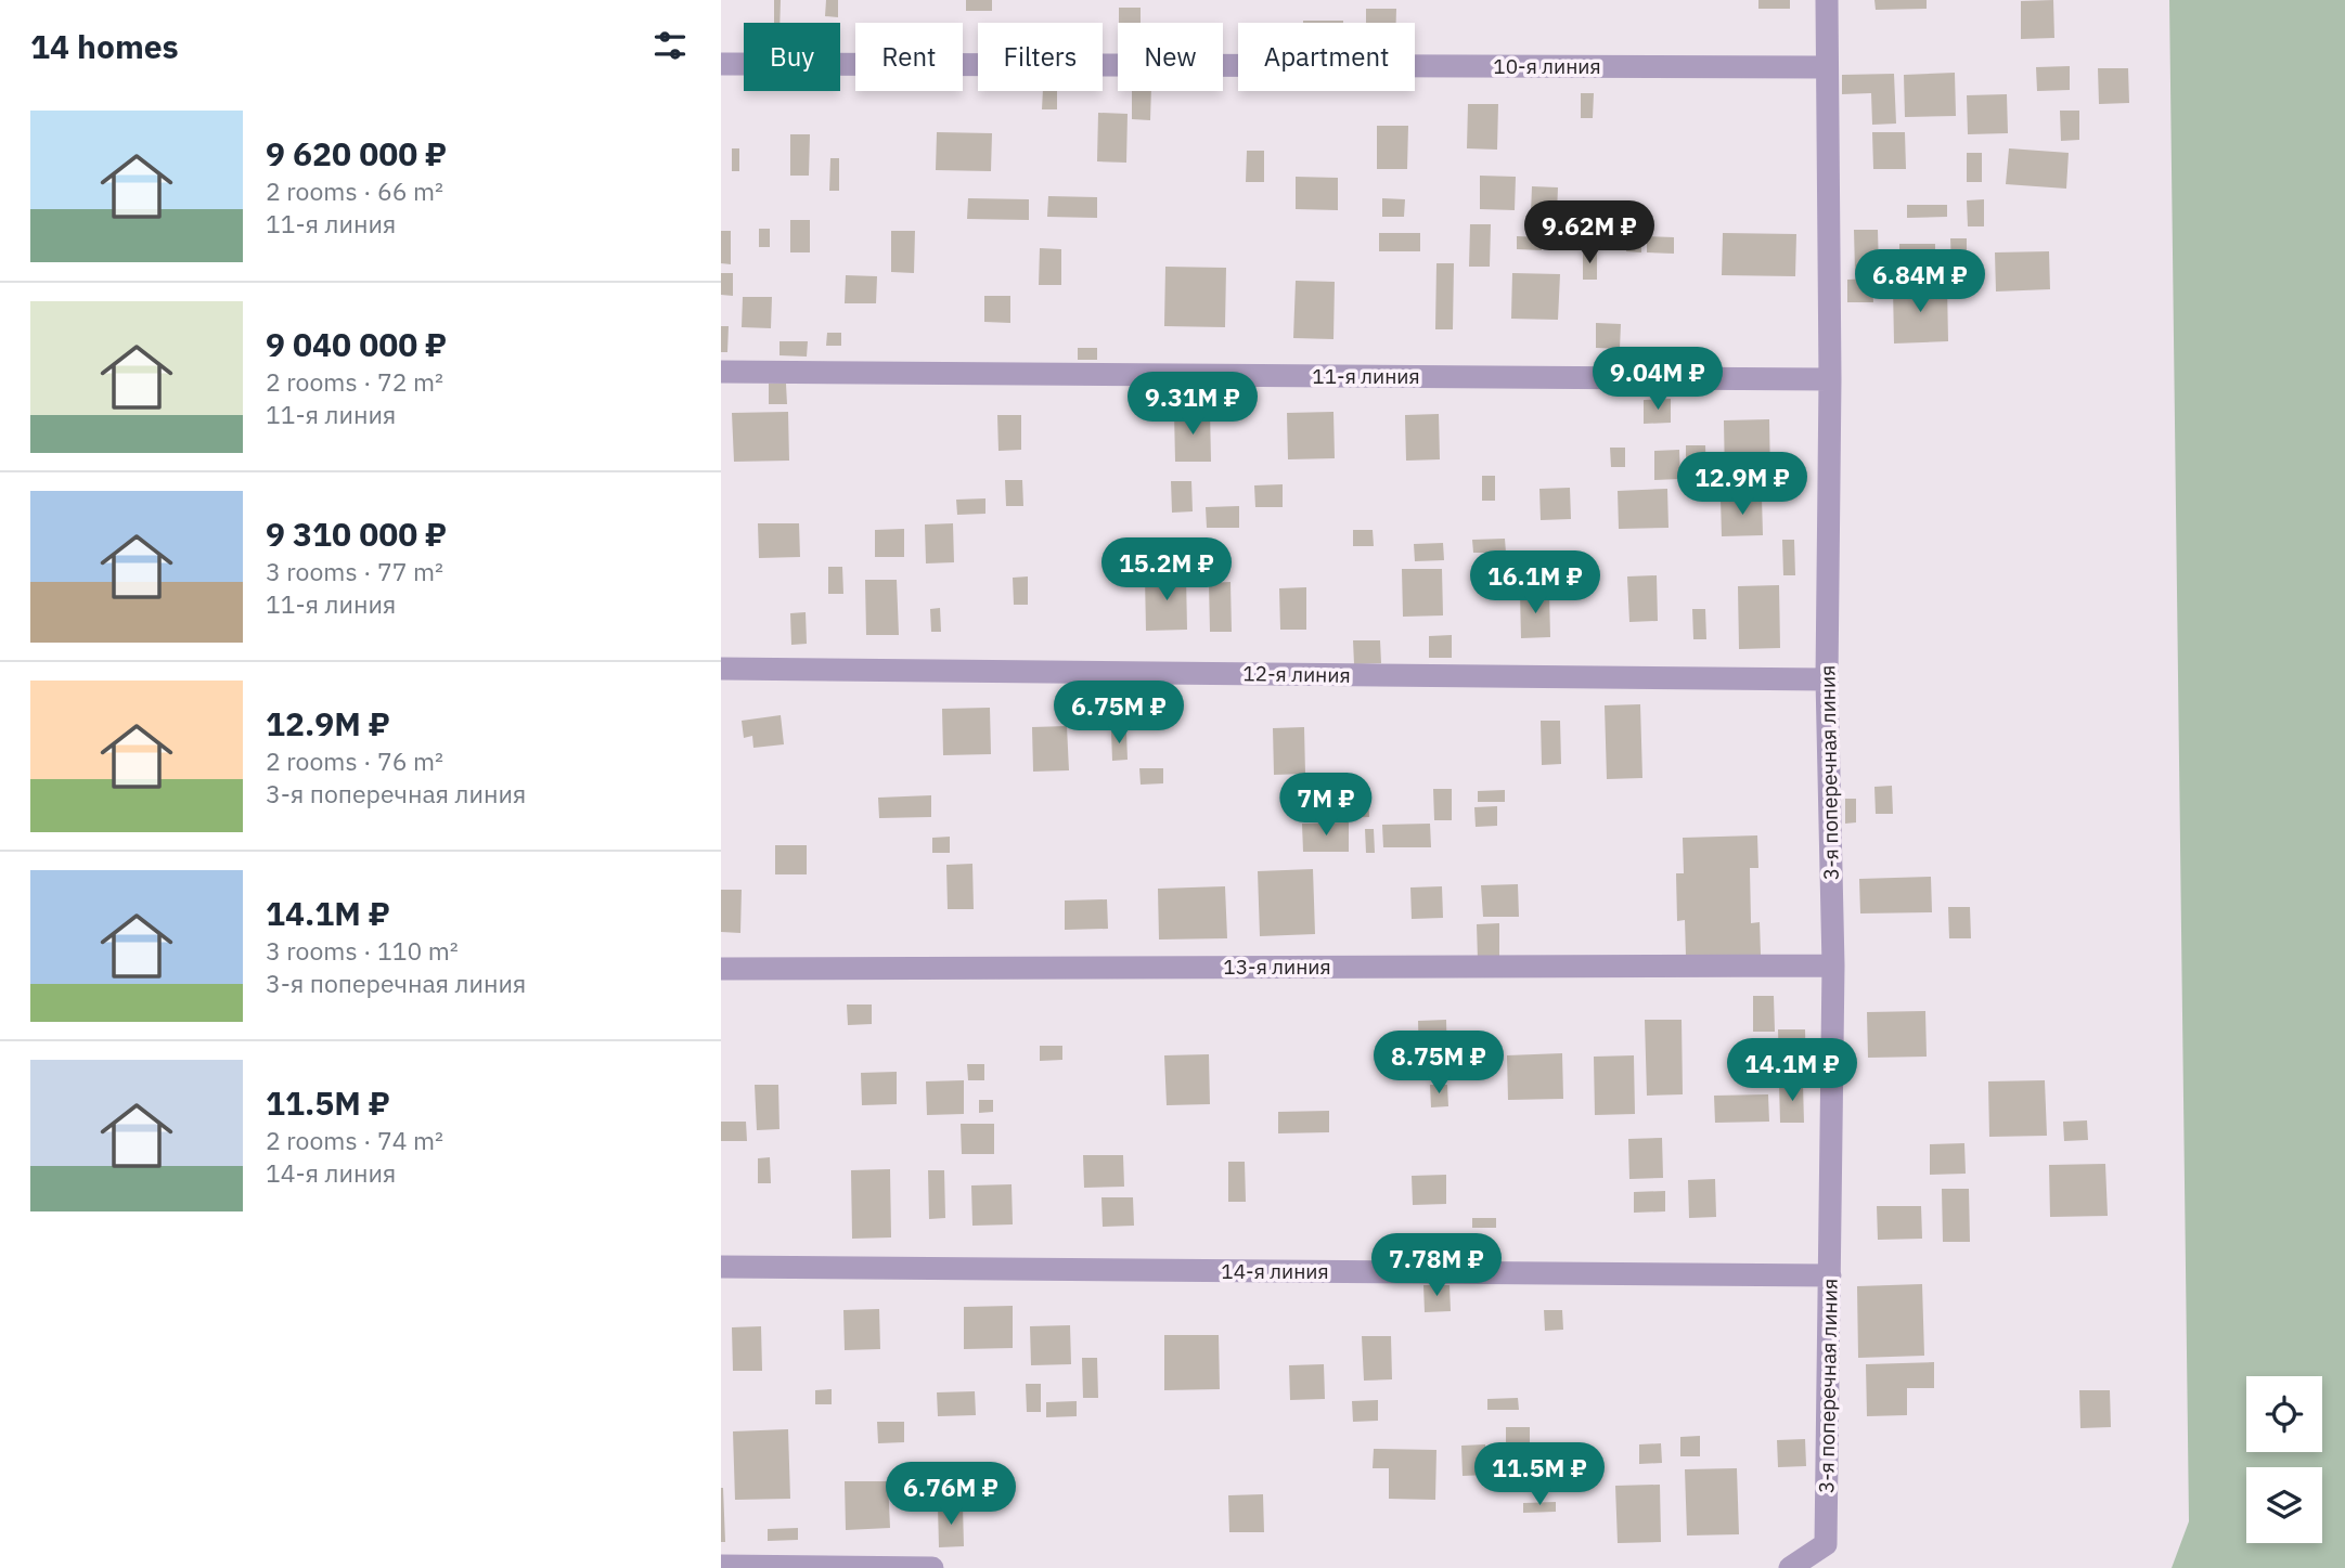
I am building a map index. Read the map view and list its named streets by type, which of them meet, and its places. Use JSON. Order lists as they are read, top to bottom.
{
  "streets": {
    "street": [
      "10-я линия",
      "11-я линия",
      "12-я линия",
      "3-я поперечная линия",
      "13-я линия",
      "14-я линия"
    ]
  },
  "crossings": [
    ["10-я линия", "3-я поперечная линия"],
    ["11-я линия", "3-я поперечная линия"],
    ["12-я линия", "3-я поперечная линия"],
    ["3-я поперечная линия", "13-я линия"],
    ["3-я поперечная линия", "14-я линия"]
  ],
  "page": {
    "heading": "14 homes",
    "chip": [
      "Buy",
      "Rent",
      "Filters",
      "New",
      "Apartment"
    ],
    "list": [
      {
        "name": "9 620 000 ₽",
        "note": "2 rooms · 66 m² · 11-я линия"
      },
      {
        "name": "9 040 000 ₽",
        "note": "2 rooms · 72 m² · 11-я линия"
      },
      {
        "name": "9 310 000 ₽",
        "note": "3 rooms · 77 m² · 11-я линия"
      },
      {
        "name": "12.9M ₽",
        "note": "2 rooms · 76 m² · 3-я поперечная линия"
      },
      {
        "name": "14.1M ₽",
        "note": "3 rooms · 110 m² · 3-я поперечная линия"
      },
      {
        "name": "11.5M ₽",
        "note": "2 rooms · 74 m² · 14-я линия"
      }
    ],
    "price": [
      "9.62M ₽",
      "6.84M ₽",
      "9.04M ₽",
      "9.31M ₽",
      "12.9M ₽",
      "15.2M ₽",
      "16.1M ₽",
      "6.75M ₽",
      "7M ₽",
      "8.75M ₽",
      "14.1M ₽",
      "7.78M ₽",
      "11.5M ₽",
      "6.76M ₽"
    ]
  }
}
